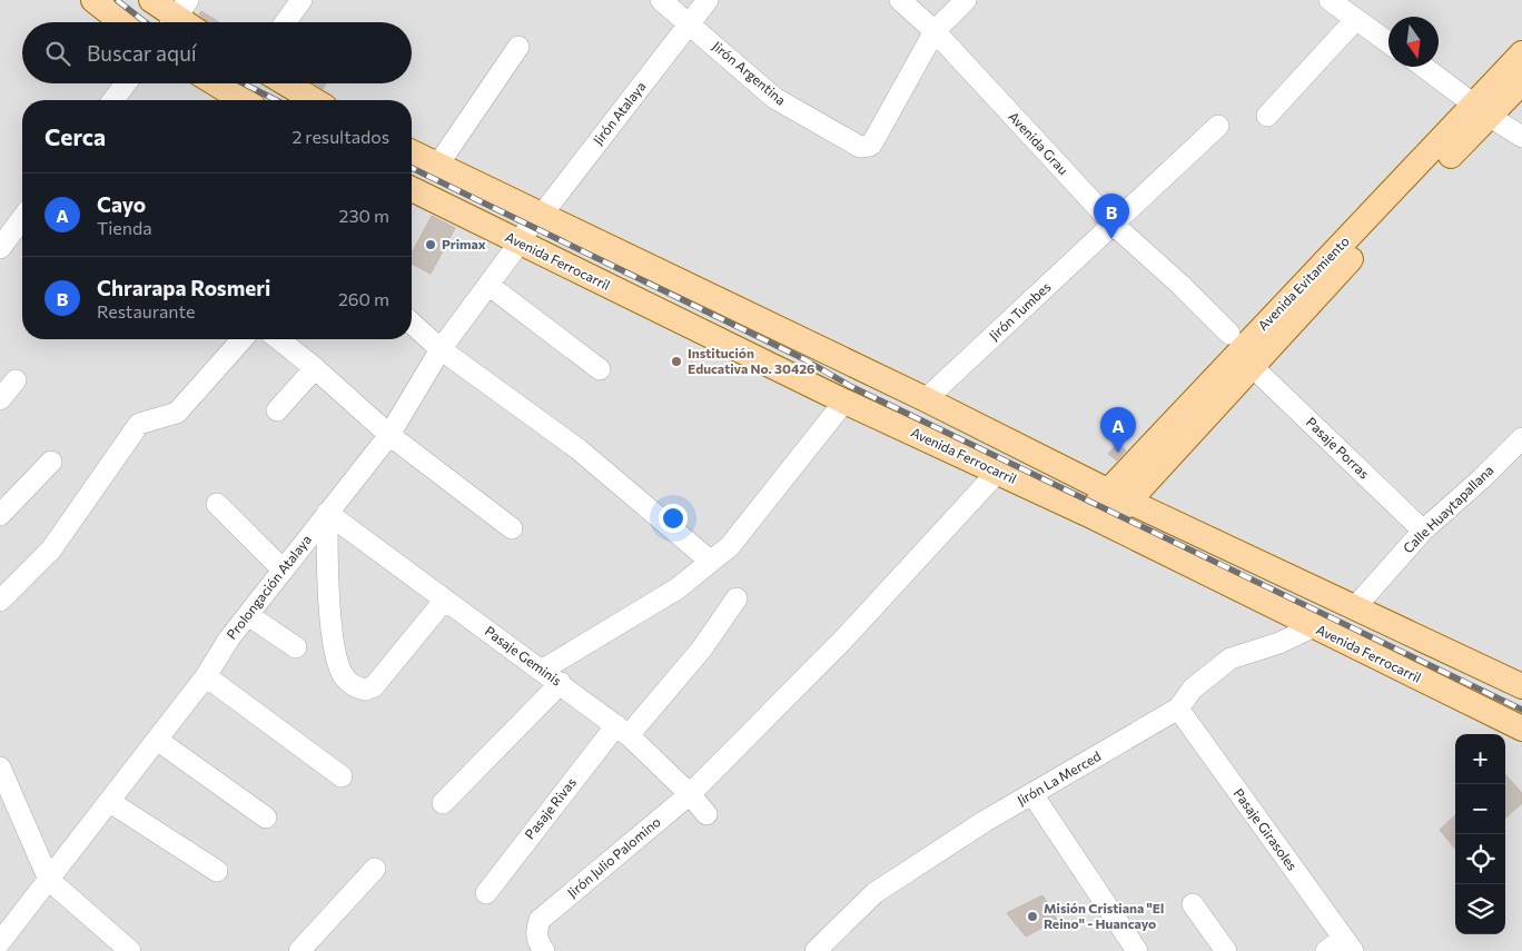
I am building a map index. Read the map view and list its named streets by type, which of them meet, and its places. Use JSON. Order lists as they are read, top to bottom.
{
  "streets": {
    "main road": ["Avenida Ferrocarril", "Avenida Evitamiento"],
    "street": [
      "Jirón Argentina",
      "Jirón Atalaya",
      "Avenida Grau",
      "Jirón Tumbes",
      "Pasaje Porras",
      "Calle Huaytapallana",
      "Prolongación Atalaya",
      "Pasaje Geminis",
      "Jirón La Merced",
      "Pasaje Rivas",
      "Pasaje Girasoles",
      "Jirón Julio Palomino"
    ]
  },
  "crossings": [
    ["Jirón Argentina", "Jirón Atalaya"],
    ["Jirón Argentina", "Avenida Grau"],
    ["Jirón Atalaya", "Avenida Ferrocarril"],
    ["Jirón Atalaya", "Prolongación Atalaya"],
    ["Avenida Grau", "Jirón Tumbes"],
    ["Avenida Ferrocarril", "Avenida Evitamiento"],
    ["Avenida Ferrocarril", "Jirón Tumbes"],
    ["Avenida Ferrocarril", "Calle Huaytapallana"],
    ["Avenida Ferrocarril", "Prolongación Atalaya"],
    ["Avenida Ferrocarril", "Jirón La Merced"],
    ["Avenida Ferrocarril", "Jirón Julio Palomino"],
    ["Avenida Evitamiento", "Pasaje Porras"],
    ["Pasaje Porras", "Calle Huaytapallana"],
    ["Prolongación Atalaya", "Pasaje Geminis"],
    ["Pasaje Geminis", "Pasaje Rivas"],
    ["Pasaje Geminis", "Jirón Julio Palomino"],
    ["Jirón La Merced", "Pasaje Girasoles"]
  ],
  "places": ["Primax", "Institución Educativa No. 30426", "Misión Cristiana \"El Reino\" - Huancayo"],
  "north": "bottom",
  "page": {
    "search": "Buscar aquí",
    "heading": ["Cerca", "2 resultados"],
    "list": [
      {
        "mark": "A",
        "name": "Cayo",
        "note": "Tienda",
        "value": "230 m"
      },
      {
        "mark": "B",
        "name": "Chrarapa Rosmeri",
        "note": "Restaurante",
        "value": "260 m"
      }
    ],
    "pins": ["B", "A"],
    "map_buttons": ["+", "−"]
  }
}
